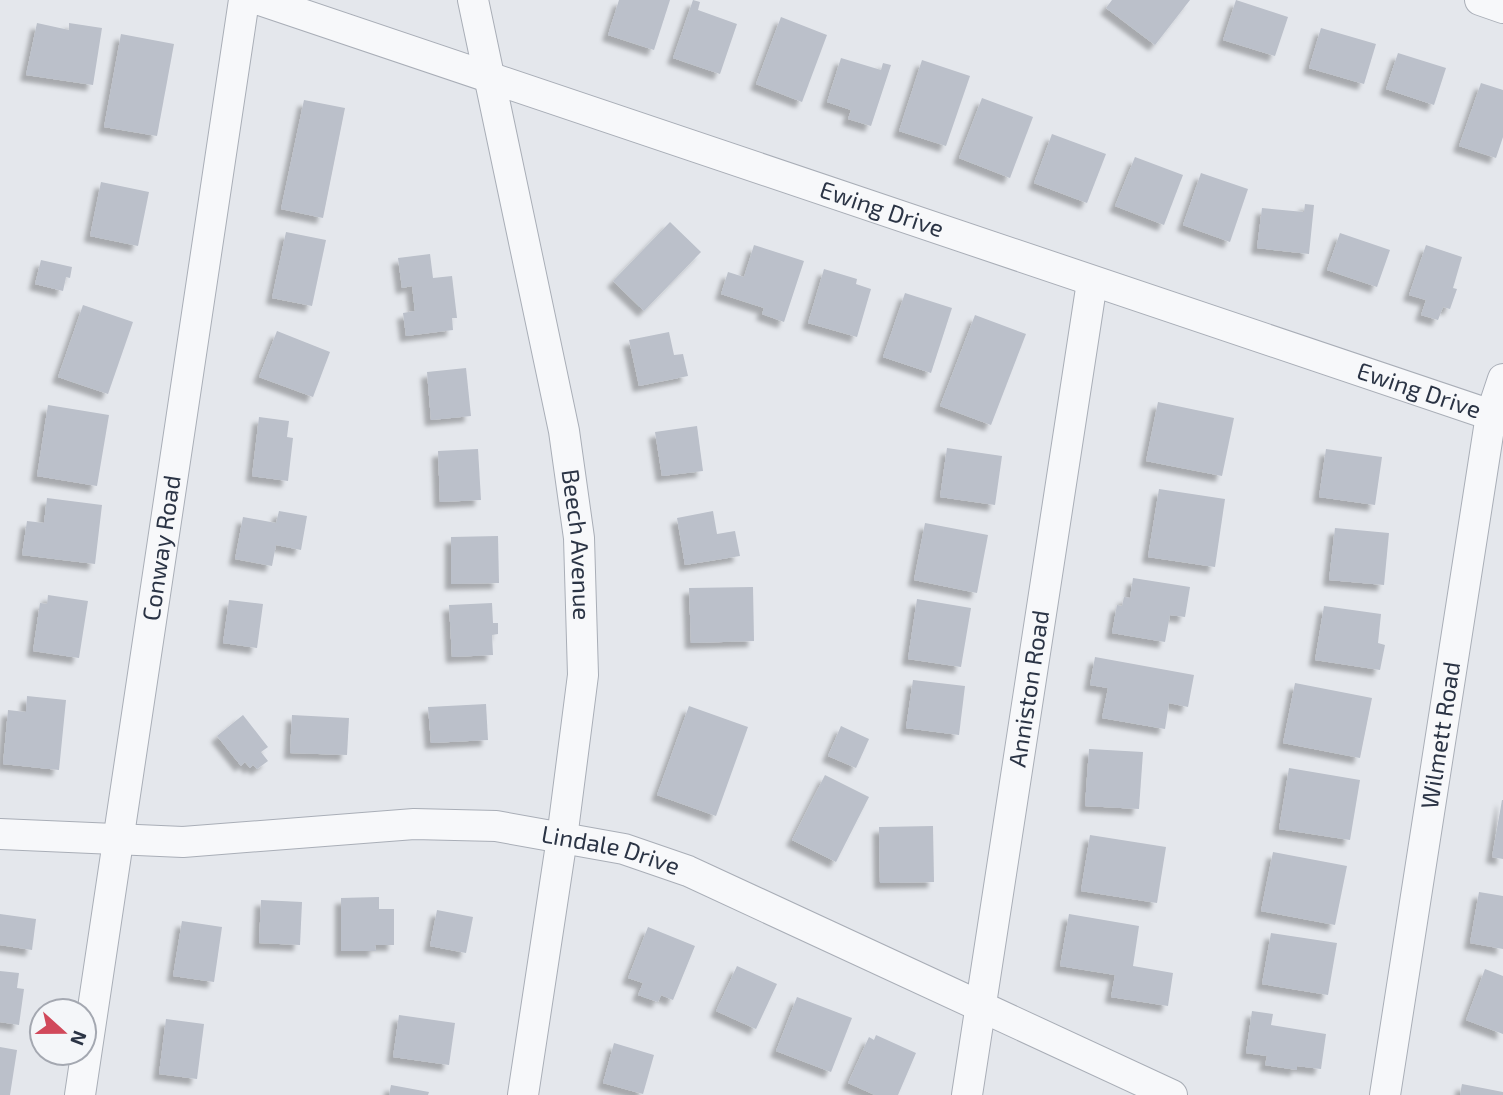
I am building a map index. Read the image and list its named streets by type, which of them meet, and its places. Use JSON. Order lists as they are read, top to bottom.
{
  "streets": {
    "street": [
      "Ewing Drive",
      "Beech Avenue",
      "Conway Road",
      "Anniston Road",
      "Wilmett Road",
      "Lindale Drive"
    ]
  },
  "crossings": [
    ["Ewing Drive", "Beech Avenue"],
    ["Ewing Drive", "Anniston Road"],
    ["Ewing Drive", "Wilmett Road"],
    ["Beech Avenue", "Lindale Drive"],
    ["Conway Road", "Lindale Drive"],
    ["Anniston Road", "Lindale Drive"]
  ],
  "north": "right"
}
